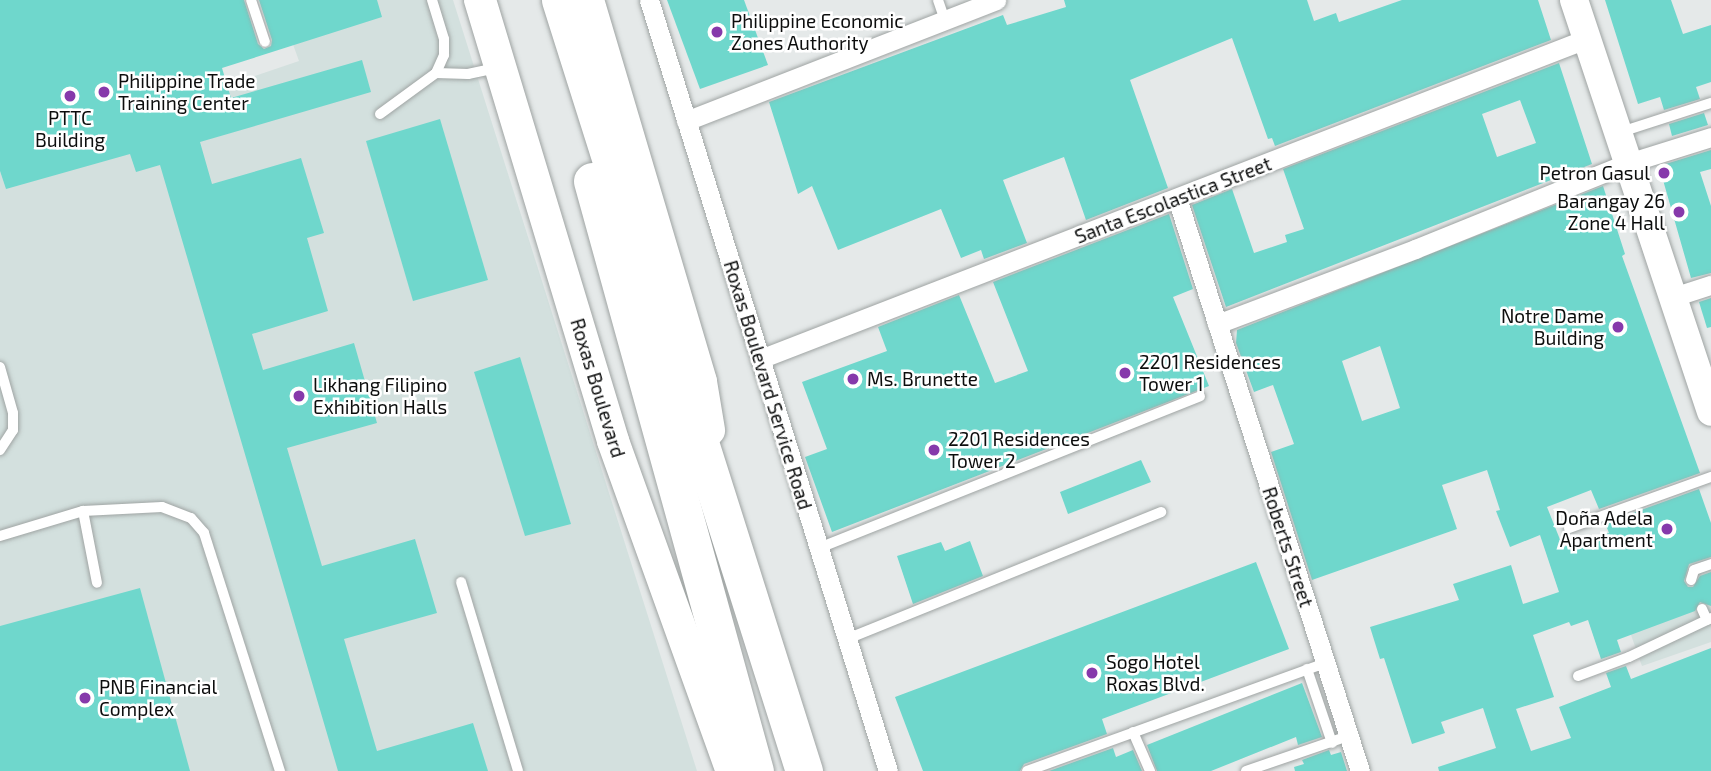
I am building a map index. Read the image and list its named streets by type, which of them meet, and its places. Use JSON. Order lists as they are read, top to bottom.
{
  "streets": {
    "main road": ["Roxas Boulevard"],
    "street": ["Santa Escolastica Street", "Roxas Boulevard Service Road", "Roberts Street"]
  },
  "crossings": [
    ["Santa Escolastica Street", "Roxas Boulevard Service Road"],
    ["Santa Escolastica Street", "Roberts Street"]
  ],
  "places": [
    "Philippine Economic Zones Authority",
    "Philippine Trade Training Center",
    "PTTC Building",
    "Petron Gasul",
    "Barangay 26 Zone 4 Hall",
    "Notre Dame Building",
    "2201 Residences Tower 1",
    "Ms. Brunette",
    "Likhang Filipino Exhibition Halls",
    "2201 Residences Tower 2",
    "Doña Adela Apartment",
    "Sogo Hotel Roxas Blvd.",
    "PNB Financial Complex"
  ]
}
